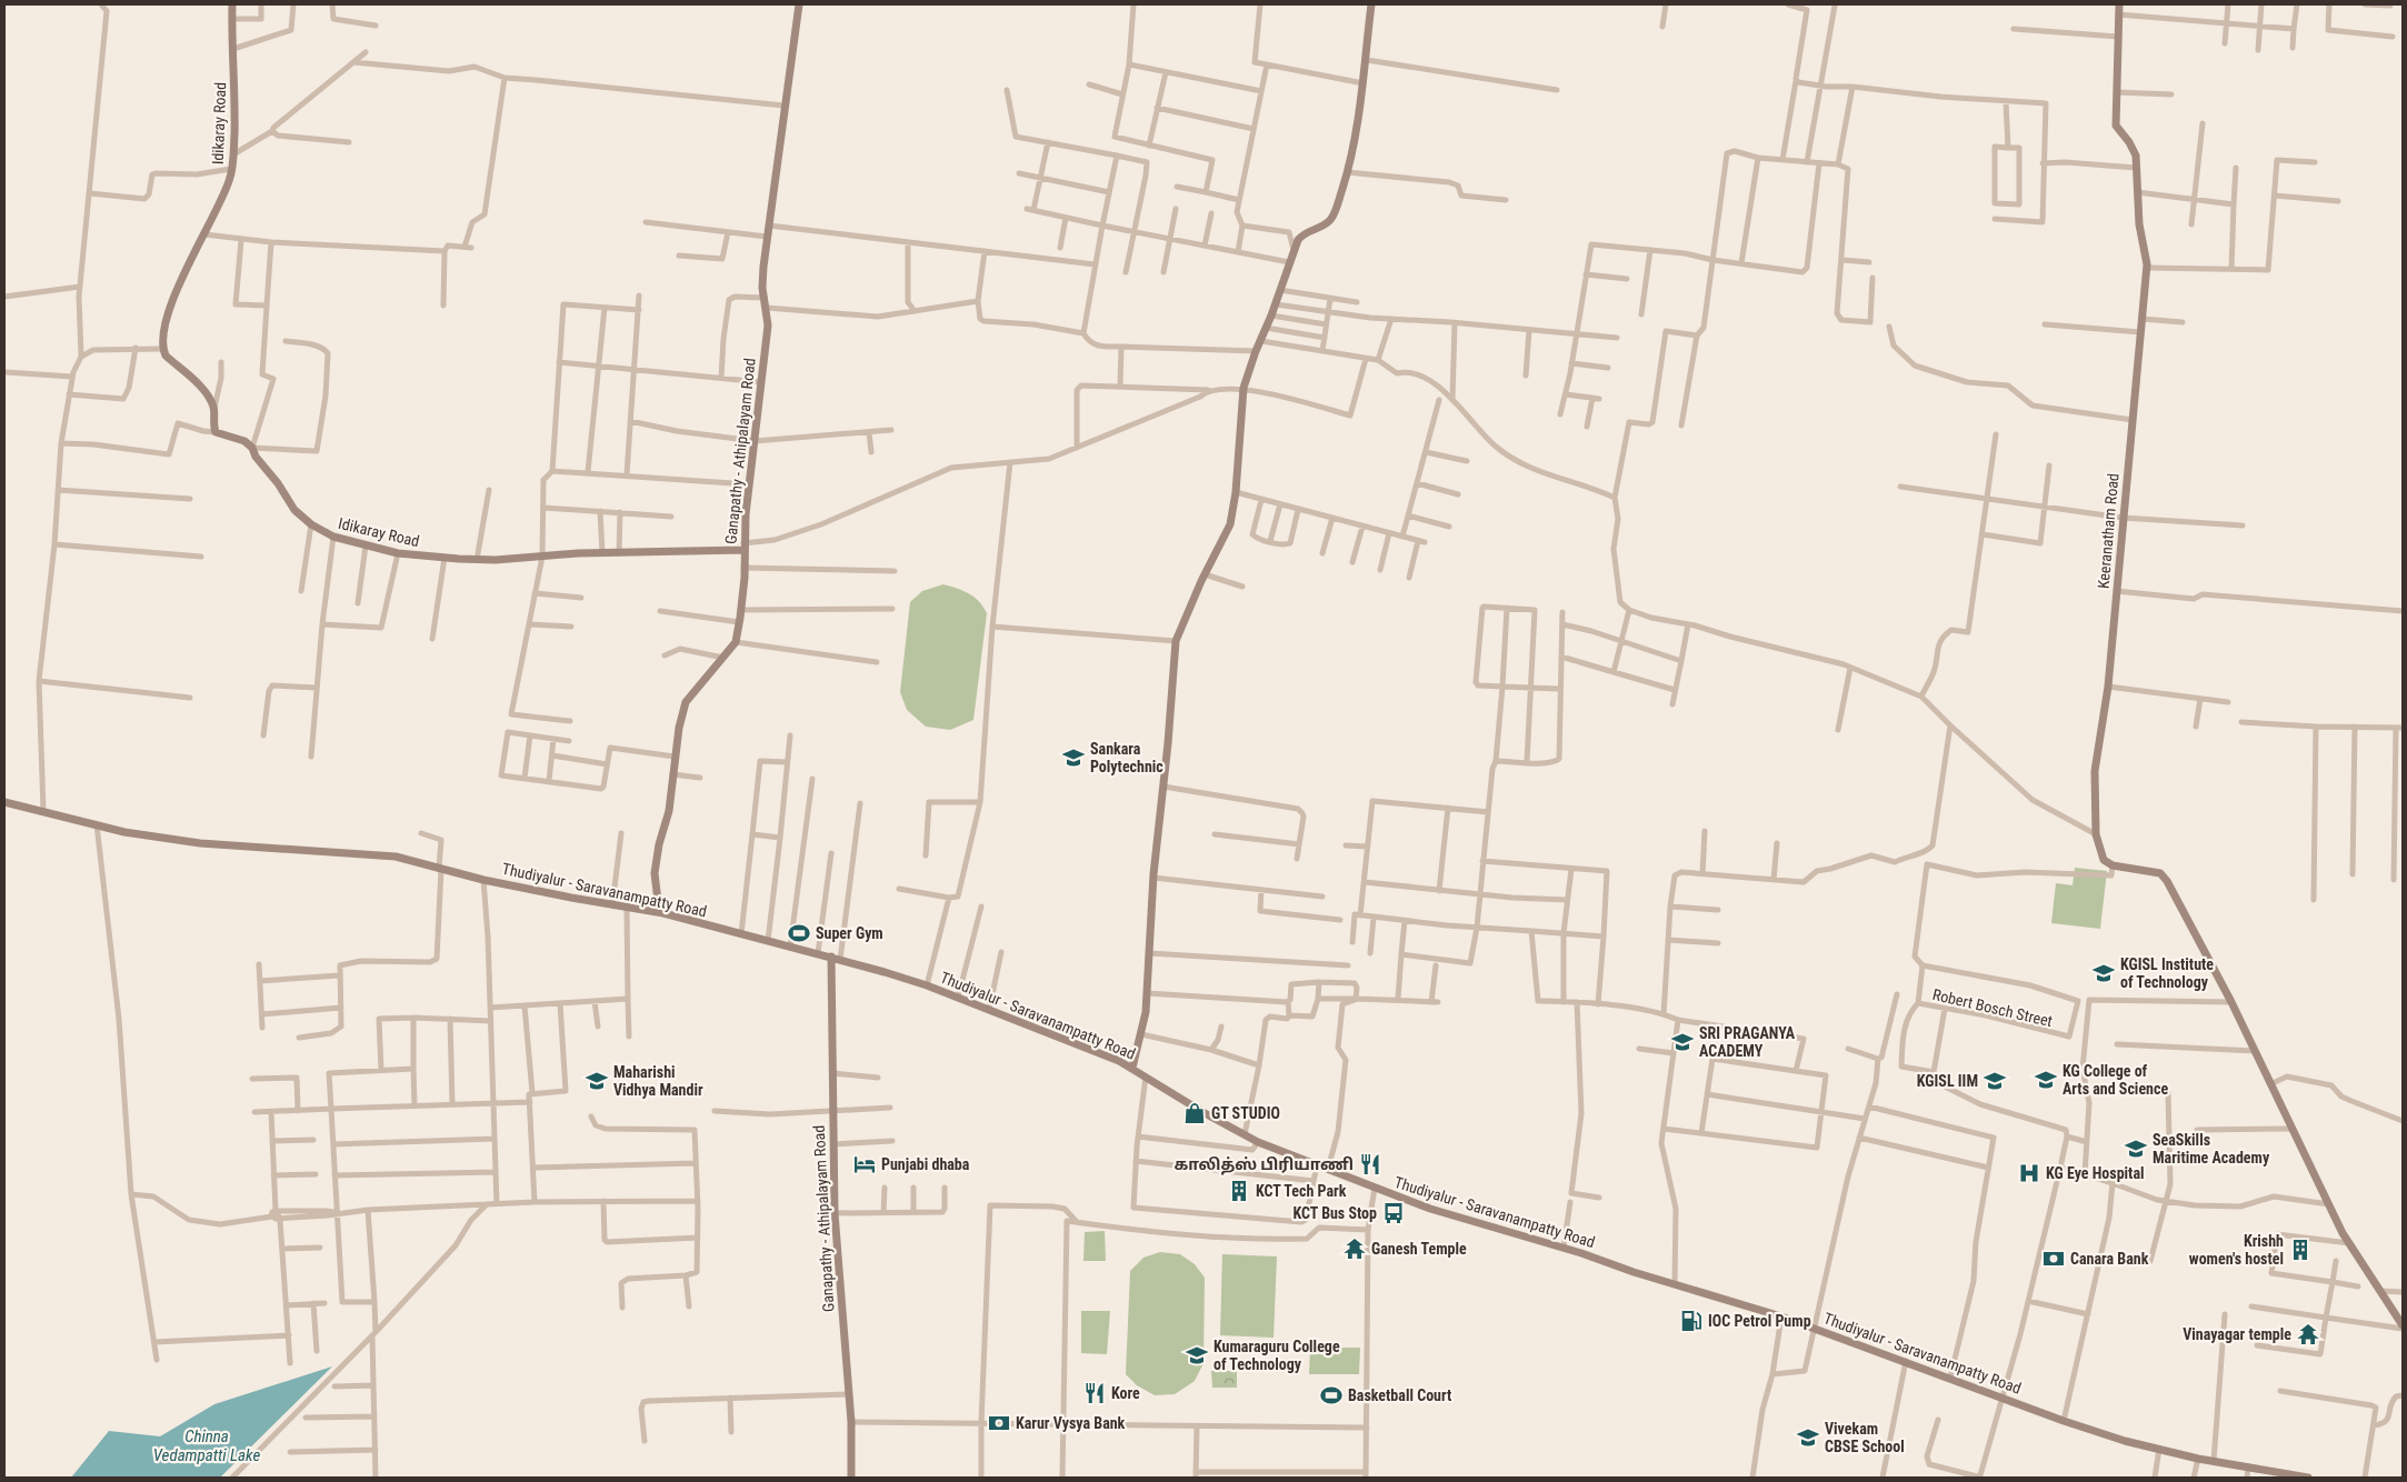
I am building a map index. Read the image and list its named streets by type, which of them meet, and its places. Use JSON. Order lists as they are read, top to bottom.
{
  "streets": {
    "main road": [
      "Idikaray Road",
      "Ganapathy - Athipalayam Road",
      "Keeranatham Road",
      "Thudiyalur - Saravanampatty Road"
    ],
    "street": ["Robert Bosch Street"]
  },
  "crossings": [
    ["Idikaray Road", "Ganapathy - Athipalayam Road"],
    ["Ganapathy - Athipalayam Road", "Thudiyalur - Saravanampatty Road"]
  ],
  "water": ["Chinna Vedampatti Lake"],
  "places": {
    "school or university": [
      "Sankara Polytechnic",
      "KGISL Institute of Technology",
      "SRI PRAGANYA ACADEMY",
      "KG College of Arts and Science",
      "Maharishi Vidhya Mandir",
      "KGISL IIM",
      "SeaSkills Maritime Academy",
      "Kumaraguru College of Technology",
      "Vivekam CBSE School"
    ],
    "sports": ["Super Gym", "Basketball Court"],
    "shop": ["GT STUDIO"],
    "hotel": ["Punjabi dhaba"],
    "restaurant": ["காலித்ஸ் பிரியாணி", "Kore"],
    "hospital": ["KG Eye Hospital"],
    "building": ["KCT Tech Park", "Krishh women's hostel"],
    "bus stop": ["KCT Bus Stop"],
    "temple": ["Ganesh Temple", "Vinayagar temple"],
    "bank": ["Canara Bank", "Karur Vysya Bank"],
    "fuel station": ["IOC Petrol Pump"]
  }
}
